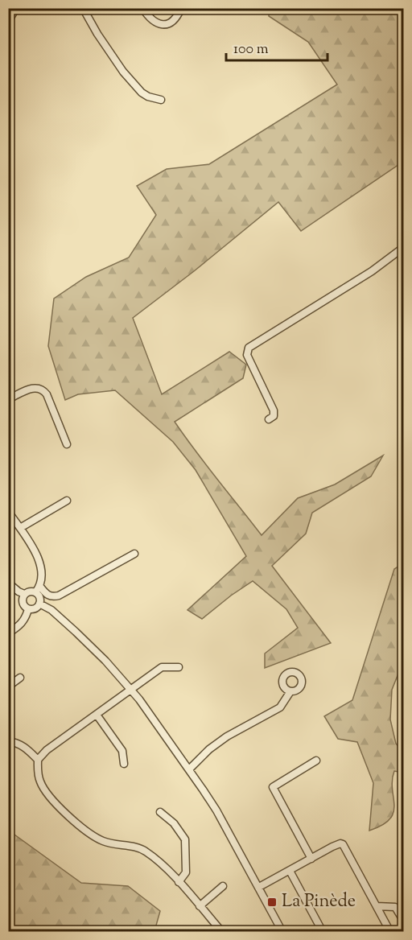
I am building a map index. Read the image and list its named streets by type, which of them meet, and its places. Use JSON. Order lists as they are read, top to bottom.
{
  "places": {
    "transit": ["La Pinède"]
  },
  "scale_bar": "100 m"
}
